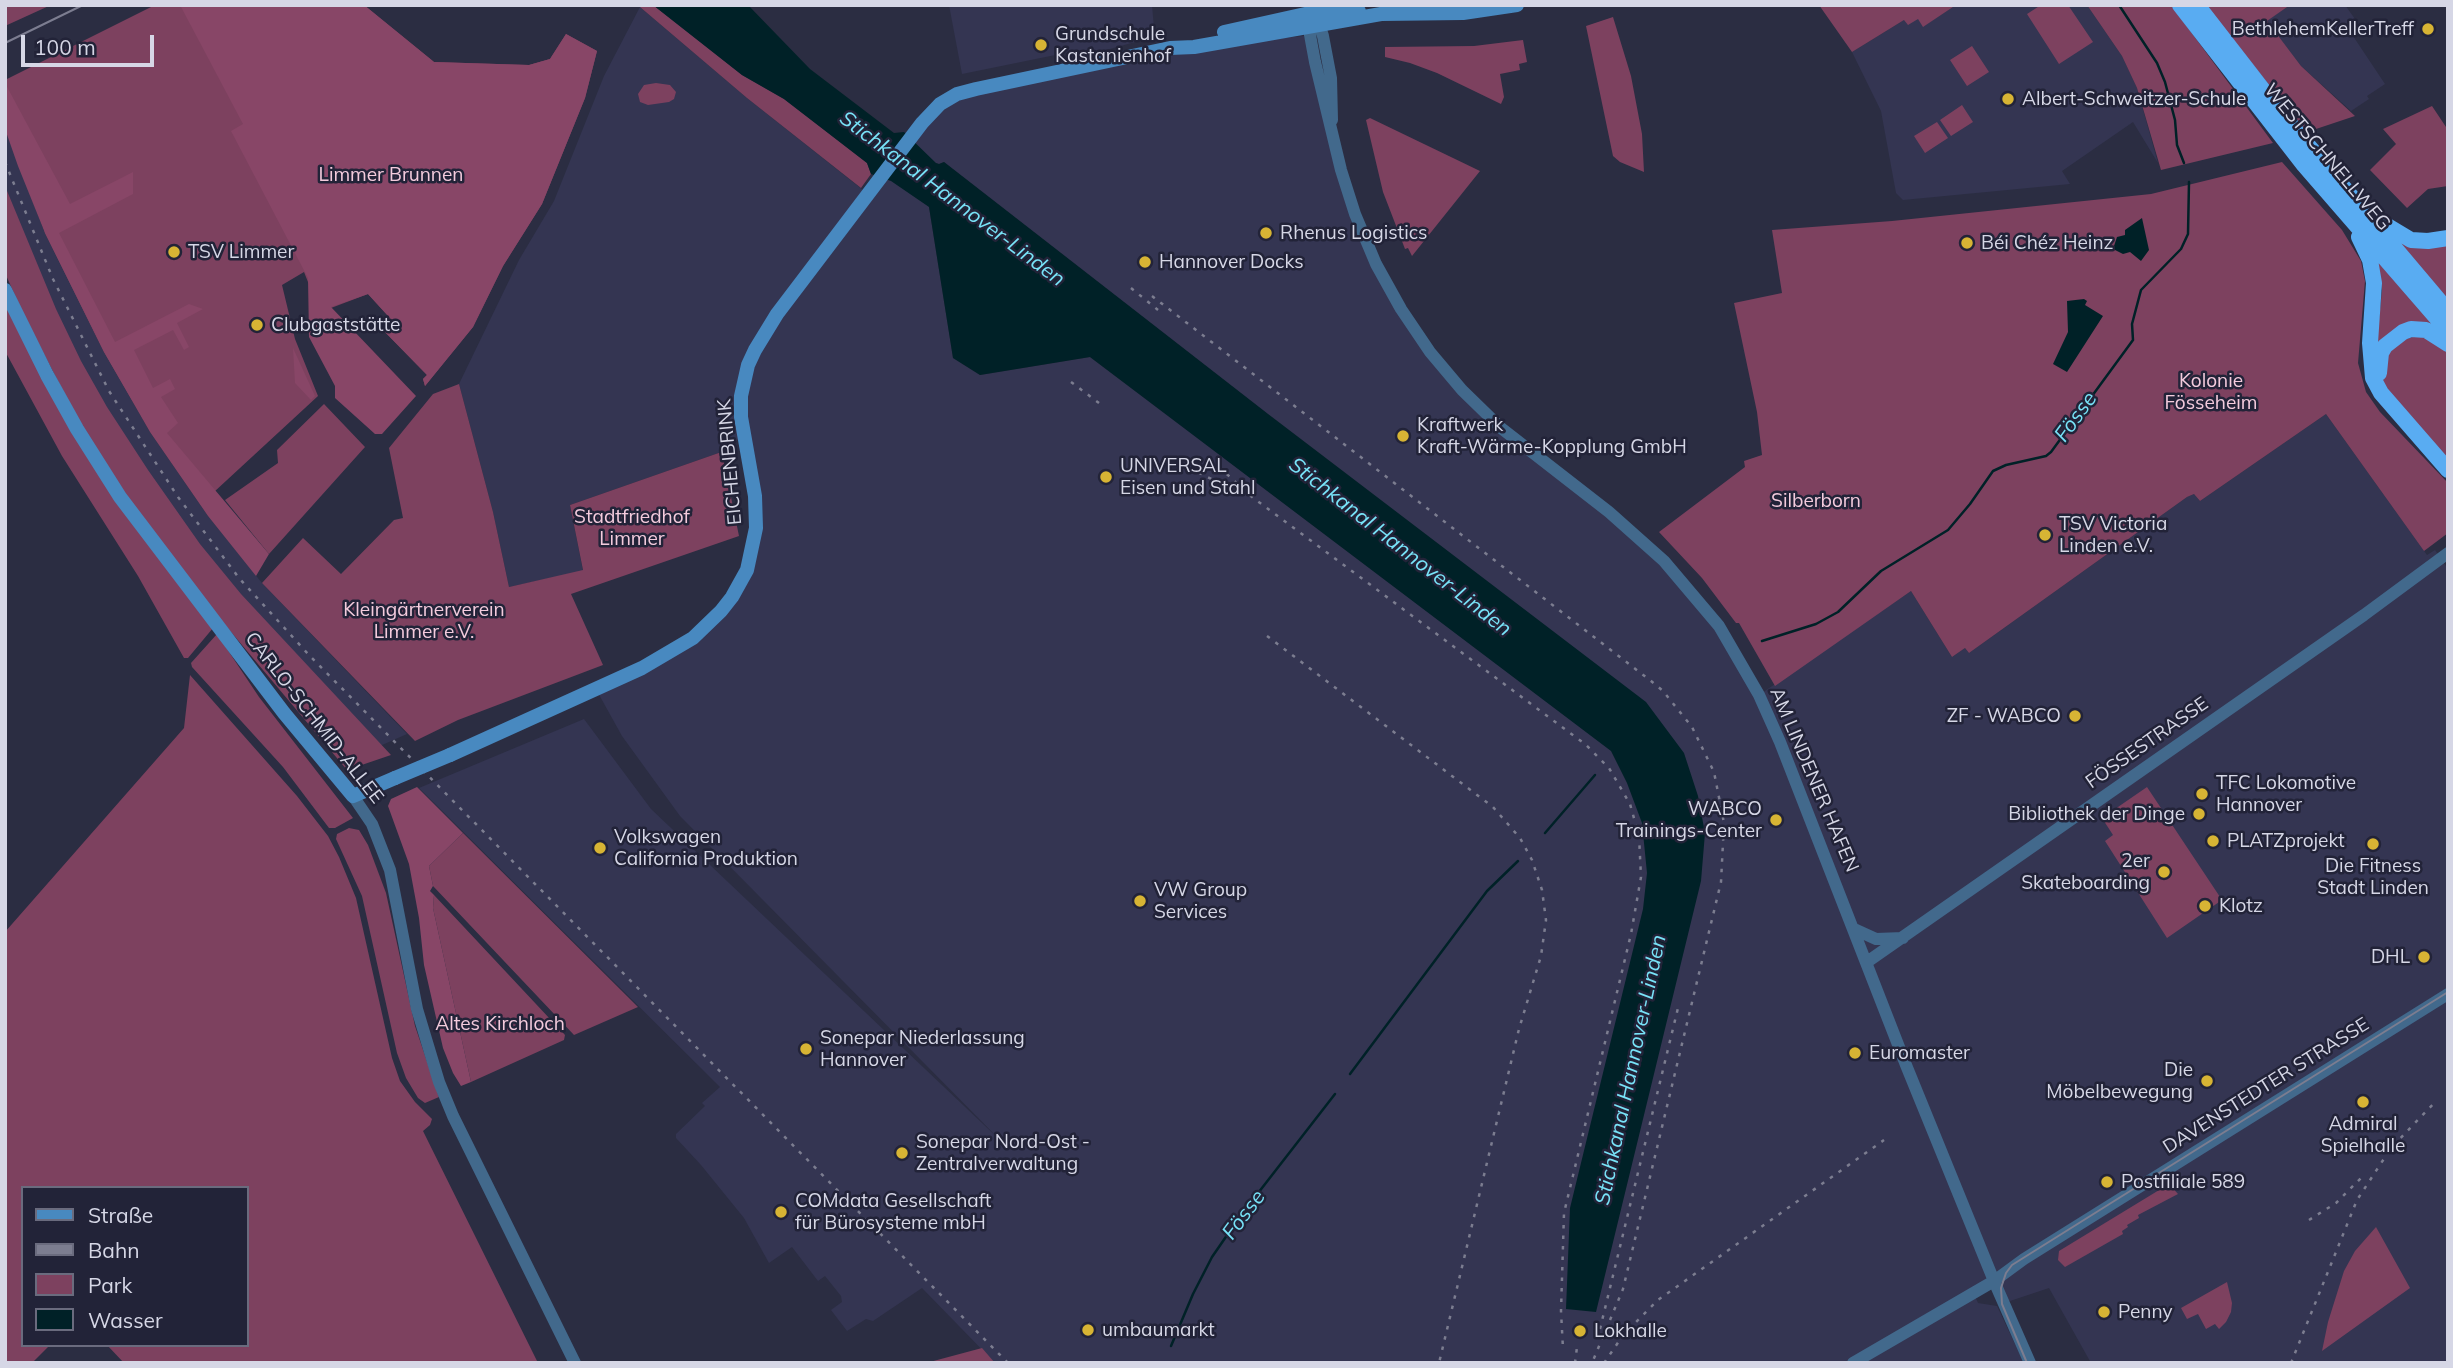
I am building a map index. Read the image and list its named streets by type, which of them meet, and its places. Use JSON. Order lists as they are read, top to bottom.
{
  "streets": {
    "highway": ["WESTSCHNELLWEG"],
    "main road": ["EICHENBRINK", "CARLO-SCHMID-ALLEE"],
    "street": ["FÖSSESTRASSE", "AM LINDENER HAFEN", "DAVENSTEDTER STRASSE"]
  },
  "crossings": [
    ["EICHENBRINK", "CARLO-SCHMID-ALLEE"],
    ["EICHENBRINK", "AM LINDENER HAFEN"],
    ["FÖSSESTRASSE", "AM LINDENER HAFEN"],
    ["AM LINDENER HAFEN", "DAVENSTEDTER STRASSE"]
  ],
  "water": ["Stichkanal Hannover-Linden", "Fösse"],
  "parks": [
    "Limmer Brunnen",
    "Kolonie Fösseheim",
    "Silberborn",
    "Stadtfriedhof Limmer",
    "Kleingärtnerverein Limmer e.V.",
    "Altes Kirchloch"
  ],
  "places": [
    "BethlehemKellerTreff",
    "Grundschule Kastanienhof",
    "Albert-Schweitzer-Schule",
    "Rhenus Logistics",
    "Béi Chéz Heinz",
    "TSV Limmer",
    "Hannover Docks",
    "Clubgaststätte",
    "Kraftwerk Kraft-Wärme-Kopplung GmbH",
    "UNIVERSAL Eisen und Stahl",
    "TSV Victoria Linden e.V.",
    "ZF - WABCO",
    "TFC Lokomotive Hannover",
    "Bibliothek der Dinge",
    "WABCO Trainings-Center",
    "PLATZprojekt",
    "Die Fitness Stadt Linden",
    "Volkswagen California Produktion",
    "2er Skateboarding",
    "VW Group Services",
    "Klotz",
    "DHL",
    "Sonepar Niederlassung Hannover",
    "Euromaster",
    "Die Möbelbewegung",
    "Admiral Spielhalle",
    "Sonepar Nord-Ost - Zentralverwaltung",
    "Postfiliale 589",
    "COMdata Gesellschaft für Bürosysteme mbH",
    "Penny",
    "umbaumarkt",
    "Lokhalle"
  ],
  "legend": [
    "Straße",
    "Bahn",
    "Park",
    "Wasser"
  ],
  "scale_bar": "100 m"
}
